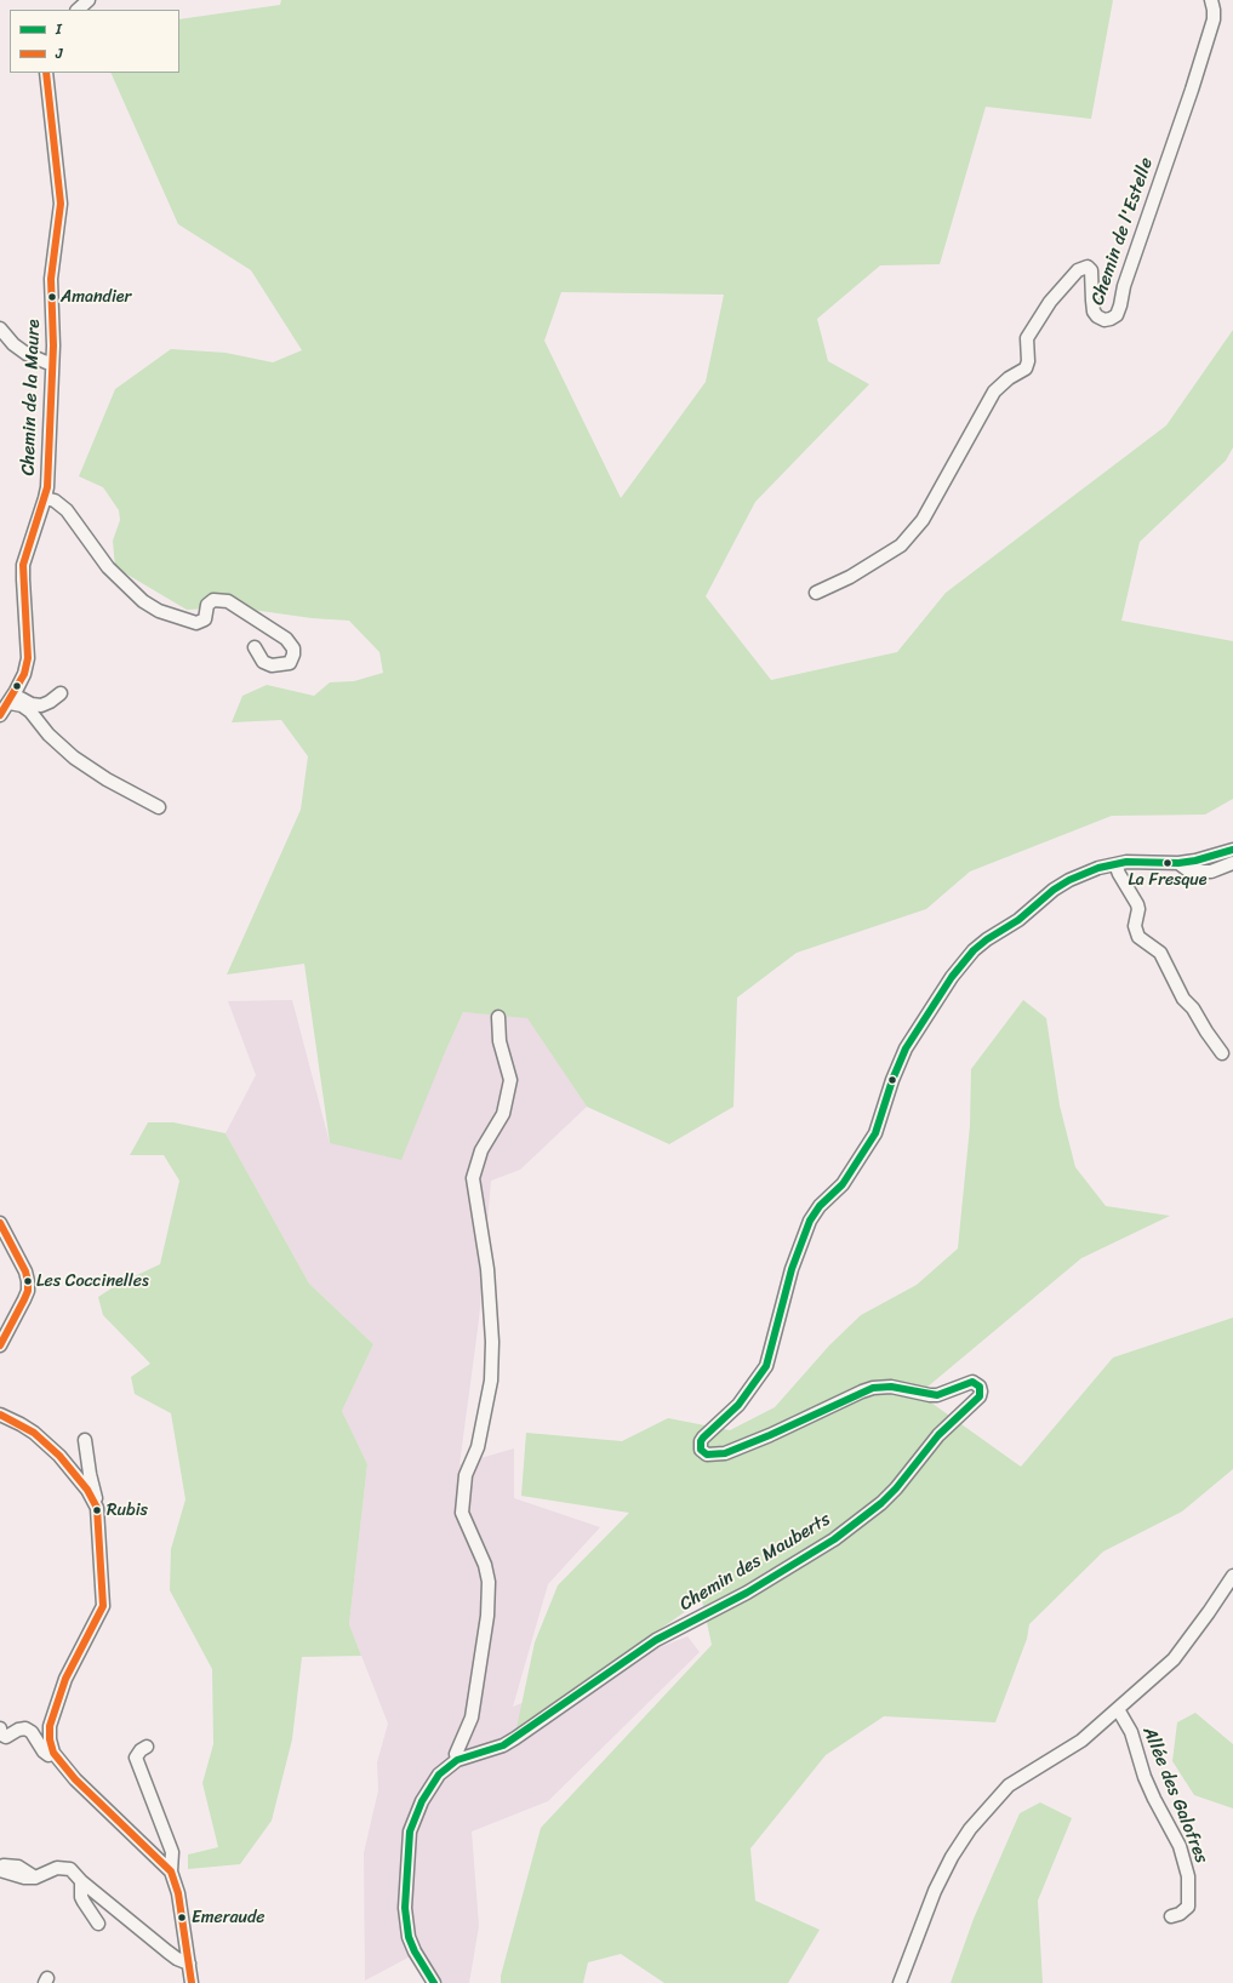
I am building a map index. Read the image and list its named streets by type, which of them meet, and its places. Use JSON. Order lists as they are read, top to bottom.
{
  "streets": {
    "street": [
      "Chemin de l'Estelle",
      "Chemin de la Maure",
      "Chemin des Mauberts",
      "Allée des Galofres"
    ]
  },
  "places": [
    "Amandier",
    "La Fresque",
    "Les Coccinelles",
    "Rubis",
    "Emeraude"
  ],
  "lines": ["transit line J", "transit line I"],
  "legend": ["I", "J"]
}
